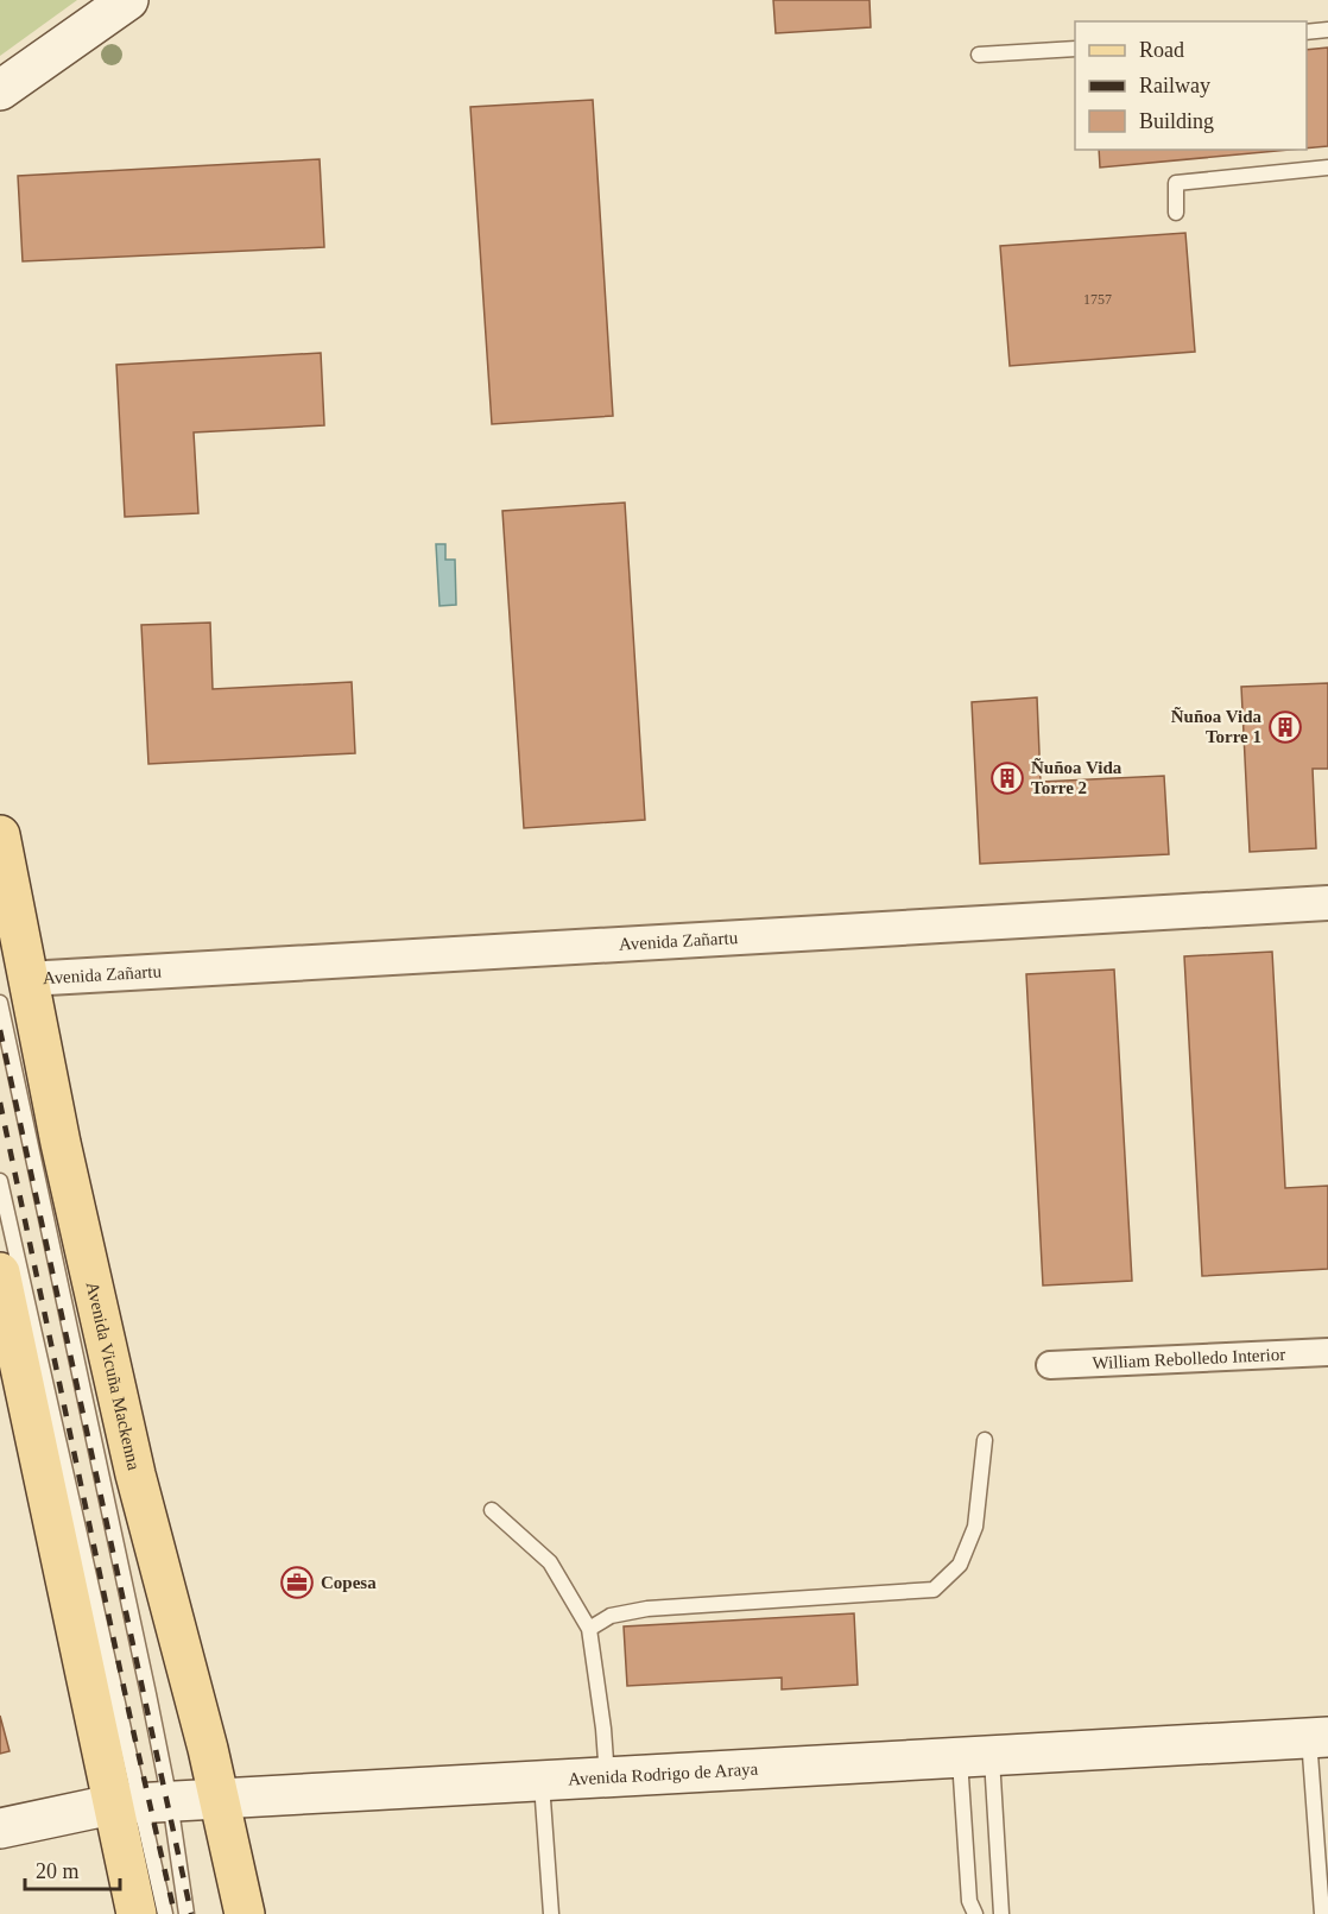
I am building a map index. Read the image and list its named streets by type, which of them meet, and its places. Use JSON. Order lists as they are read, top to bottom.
{
  "streets": {
    "main road": ["Avenida Vicuña Mackenna", "Avenida Rodrigo de Araya"],
    "street": ["Avenida Zañartu", "William Rebolledo Interior"]
  },
  "crossings": [
    ["Avenida Zañartu", "Avenida Vicuña Mackenna"],
    ["Avenida Vicuña Mackenna", "Avenida Rodrigo de Araya"]
  ],
  "places": {
    "building": ["Ñuñoa Vida Torre 1", "Ñuñoa Vida Torre 2"],
    "office": ["Copesa"]
  },
  "house_numbers": ["1757"],
  "legend": ["Road", "Railway", "Building"],
  "scale_bar": "20 m"
}
